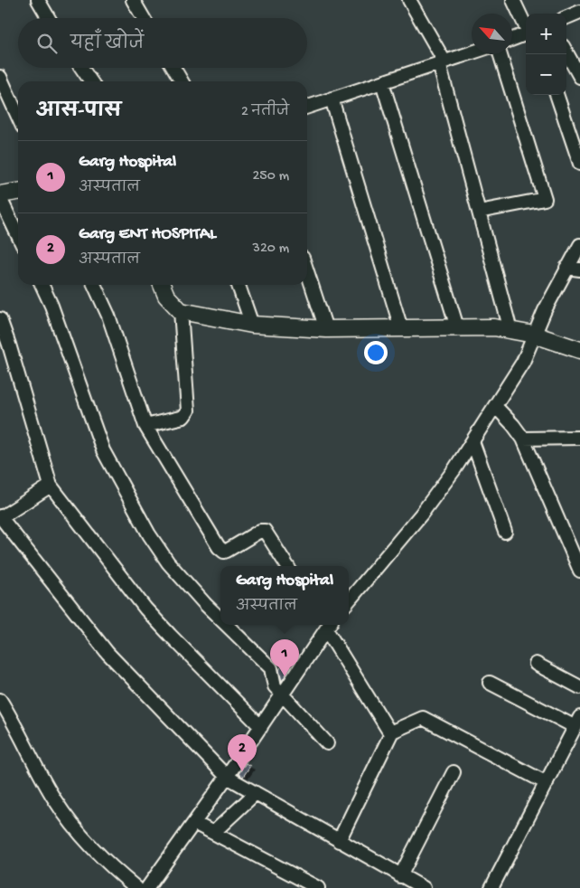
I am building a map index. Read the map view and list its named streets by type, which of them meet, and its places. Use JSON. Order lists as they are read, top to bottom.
{
  "north": "top left",
  "page": {
    "map_buttons": ["+", "−"],
    "search": "यहाँ खोजें",
    "heading": ["आस-पास", "2 नतीजे"],
    "list": [
      {
        "mark": "1",
        "name": "Garg Hospital",
        "note": "अस्पताल",
        "value": "250 m"
      },
      {
        "mark": "2",
        "name": "Garg ENT HOSPITAL",
        "note": "अस्पताल",
        "value": "320 m"
      }
    ],
    "popup": ["Garg Hospital", "अस्पताल"],
    "pins": ["1", "2"]
  }
}
